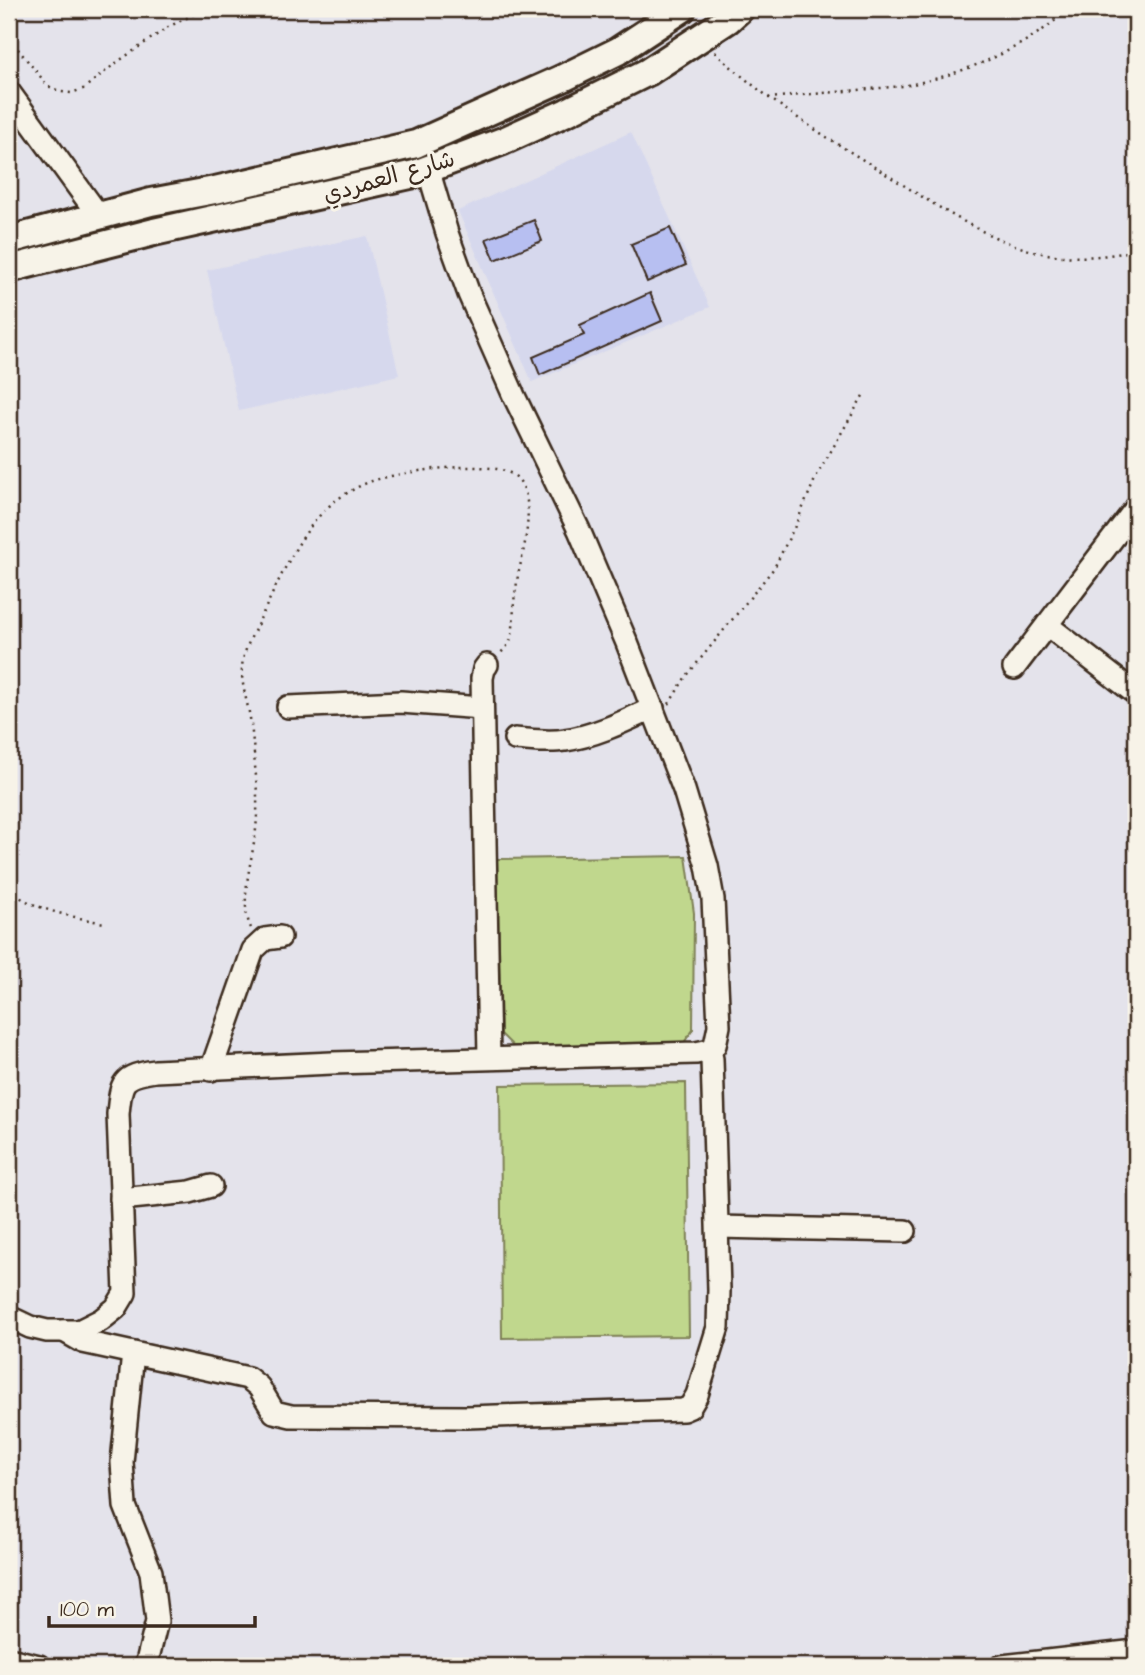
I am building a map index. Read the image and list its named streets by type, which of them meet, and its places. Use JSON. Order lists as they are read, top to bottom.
{
  "streets": {
    "main road": ["شارع العمردي"]
  },
  "scale_bar": "100 m"
}
